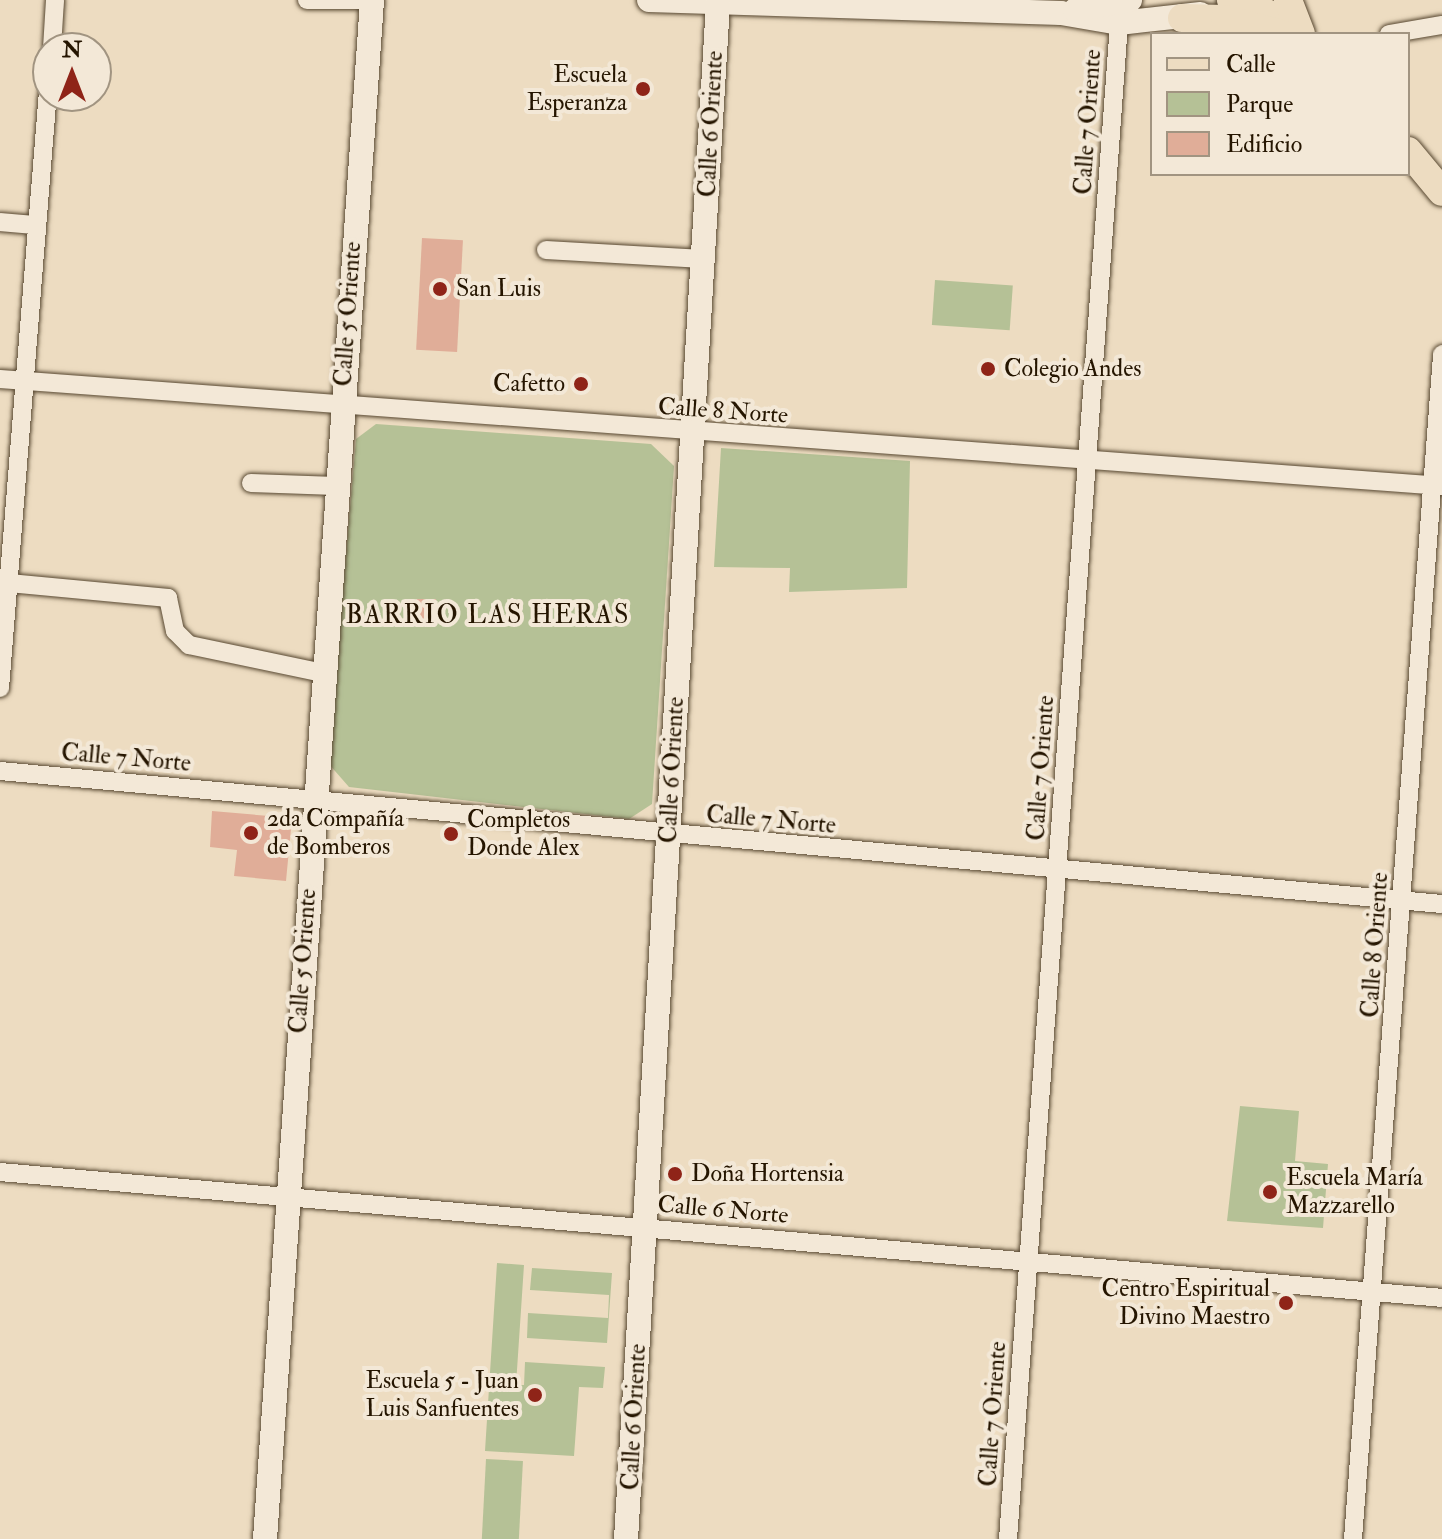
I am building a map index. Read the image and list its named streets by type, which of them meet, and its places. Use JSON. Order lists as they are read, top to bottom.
{
  "streets": {
    "main road": ["Calle 6 Oriente", "Calle 5 Oriente"],
    "street": [
      "Calle 7 Oriente",
      "Calle 8 Norte",
      "Calle 7 Norte",
      "Calle 8 Oriente",
      "Calle 6 Norte"
    ]
  },
  "crossings": [
    ["Calle 7 Oriente", "Calle 8 Norte"],
    ["Calle 7 Oriente", "Calle 7 Norte"],
    ["Calle 7 Oriente", "Calle 6 Norte"],
    ["Calle 6 Oriente", "Calle 8 Norte"],
    ["Calle 6 Oriente", "Calle 7 Norte"],
    ["Calle 6 Oriente", "Calle 6 Norte"],
    ["Calle 5 Oriente", "Calle 8 Norte"],
    ["Calle 5 Oriente", "Calle 7 Norte"],
    ["Calle 5 Oriente", "Calle 6 Norte"],
    ["Calle 8 Norte", "Calle 8 Oriente"],
    ["Calle 7 Norte", "Calle 8 Oriente"],
    ["Calle 8 Oriente", "Calle 6 Norte"]
  ],
  "districts": ["BARRIO LAS HERAS"],
  "places": [
    "Escuela Esperanza",
    "San Luis",
    "Colegio Andes",
    "Cafetto",
    "2da Compañía de Bomberos",
    "Completos Donde Alex",
    "Doña Hortensia",
    "Escuela María Mazzarello",
    "Centro Espiritual Divino Maestro",
    "Escuela 5 - Juan Luis Sanfuentes"
  ],
  "legend": ["Calle", "Parque", "Edificio"],
  "north": "top"
}
